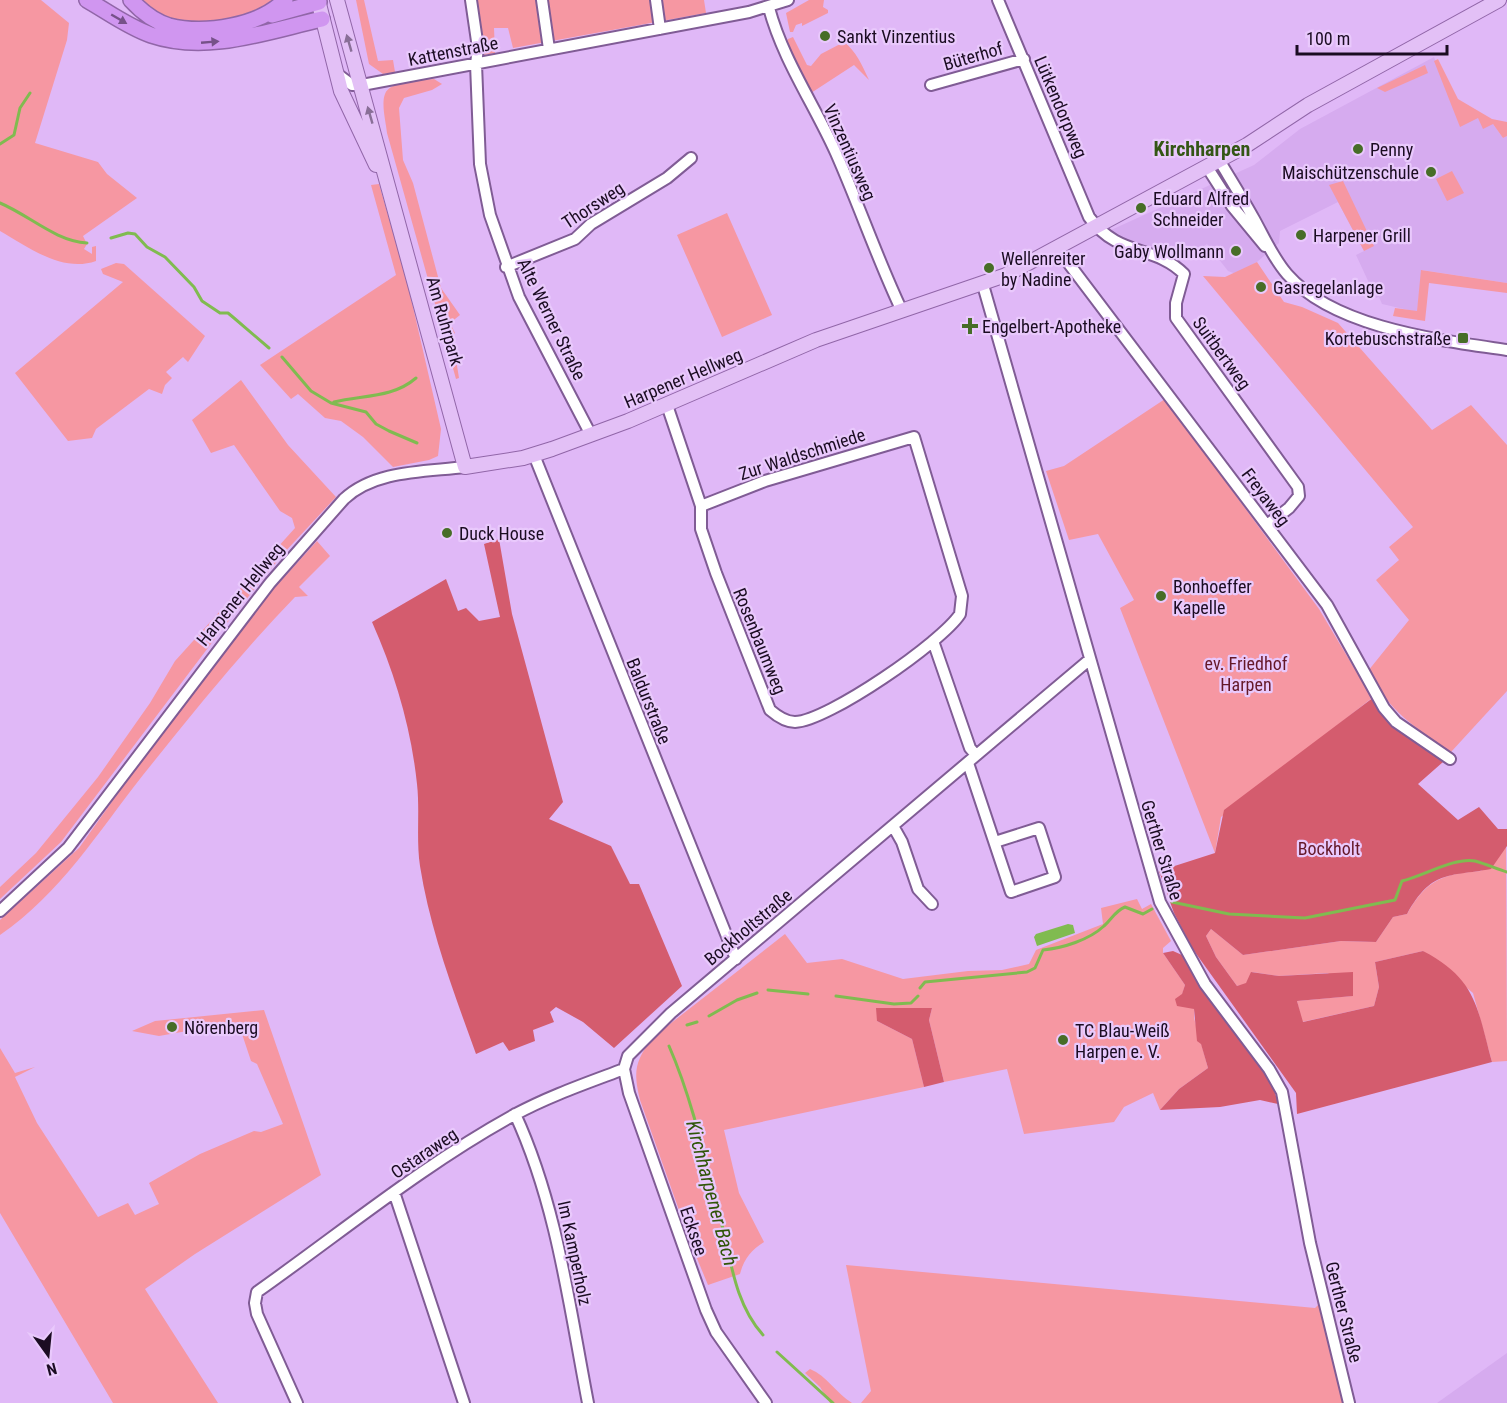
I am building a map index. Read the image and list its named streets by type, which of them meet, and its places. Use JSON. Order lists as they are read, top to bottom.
{
  "streets": {
    "main road": ["Am Ruhrpark", "Harpener Hellweg"],
    "street": [
      "Kattenstraße",
      "Büterhof",
      "Lütkendorpweg",
      "Vinzentiusweg",
      "Thorsweg",
      "Alte Werner Straße",
      "Suitbertweg",
      "Zur Waldschmiede",
      "Freyaweg",
      "Rosenbaumweg",
      "Baldurstraße",
      "Gerther Straße",
      "Bockholtstraße",
      "Ostaraweg",
      "Ecksee",
      "Im Kamperholz"
    ]
  },
  "crossings": [
    ["Kattenstraße", "Vinzentiusweg"],
    ["Kattenstraße", "Alte Werner Straße"],
    ["Kattenstraße", "Am Ruhrpark"],
    ["Büterhof", "Lütkendorpweg"],
    ["Lütkendorpweg", "Suitbertweg"],
    ["Lütkendorpweg", "Harpener Hellweg"],
    ["Vinzentiusweg", "Harpener Hellweg"],
    ["Thorsweg", "Alte Werner Straße"],
    ["Alte Werner Straße", "Harpener Hellweg"],
    ["Am Ruhrpark", "Harpener Hellweg"],
    ["Suitbertweg", "Harpener Hellweg"],
    ["Suitbertweg", "Freyaweg"],
    ["Harpener Hellweg", "Freyaweg"],
    ["Harpener Hellweg", "Rosenbaumweg"],
    ["Harpener Hellweg", "Baldurstraße"],
    ["Harpener Hellweg", "Gerther Straße"],
    ["Zur Waldschmiede", "Rosenbaumweg"],
    ["Baldurstraße", "Bockholtstraße"],
    ["Gerther Straße", "Bockholtstraße"],
    ["Bockholtstraße", "Ostaraweg"],
    ["Bockholtstraße", "Ecksee"],
    ["Ostaraweg", "Ecksee"],
    ["Ostaraweg", "Im Kamperholz"]
  ],
  "districts": ["Kirchharpen"],
  "water": ["Kirchharpener Bach"],
  "parks": ["ev. Friedhof Harpen", "Bockholt"],
  "places": {
    "other": [
      "Sankt Vinzentius",
      "Penny",
      "Maischützenschule",
      "Eduard Alfred Schneider",
      "Harpener Grill",
      "Gaby Wollmann",
      "Wellenreiter by Nadine",
      "Gasregelanlage",
      "Duck House",
      "Bonhoeffer Kapelle",
      "Nörenberg",
      "TC Blau-Weiß Harpen e. V."
    ],
    "health": ["Engelbert-Apotheke"],
    "transit": ["Kortebuschstraße"]
  },
  "scale_bar": "100 m",
  "north": "bottom"
}
